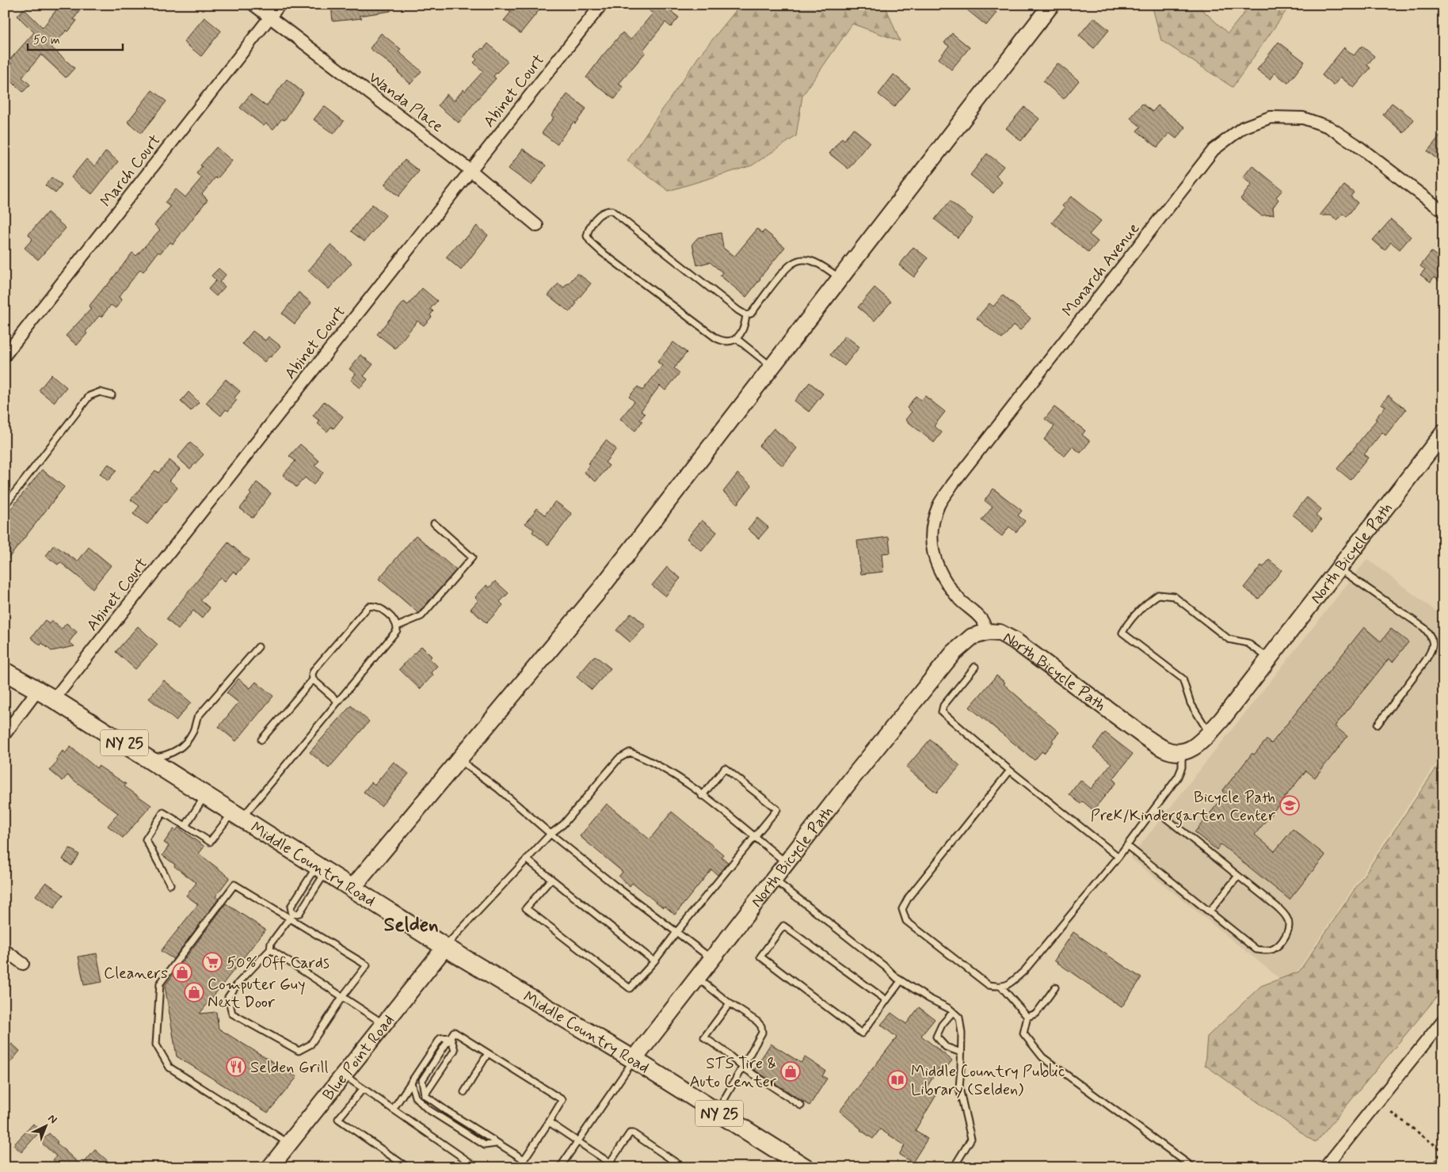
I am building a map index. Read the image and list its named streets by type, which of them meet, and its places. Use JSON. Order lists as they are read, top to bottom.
{
  "streets": {
    "main road": ["NY 25", "Middle Country Road"],
    "street": [
      "Abinet Court",
      "Wanda Place",
      "March Court",
      "Monarch Avenue",
      "North Bicycle Path",
      "Blue Point Road"
    ]
  },
  "crossings": [
    ["Abinet Court", "Wanda Place"],
    ["Abinet Court", "Middle Country Road"],
    ["Wanda Place", "March Court"],
    ["Monarch Avenue", "North Bicycle Path"],
    ["North Bicycle Path", "Middle Country Road"],
    ["Middle Country Road", "Blue Point Road"]
  ],
  "districts": ["Selden"],
  "places": {
    "school or university": ["Bicycle Path PreK/Kindergarten Center"],
    "supermarket": ["50% Off Cards"],
    "shop": ["Cleaners", "Computer Guy Next Door", "STS Tire & Auto Center"],
    "restaurant": ["Selden Grill"],
    "library": ["Middle Country Public Library (Selden)"]
  },
  "scale_bar": "50 m",
  "north": "top right"
}
